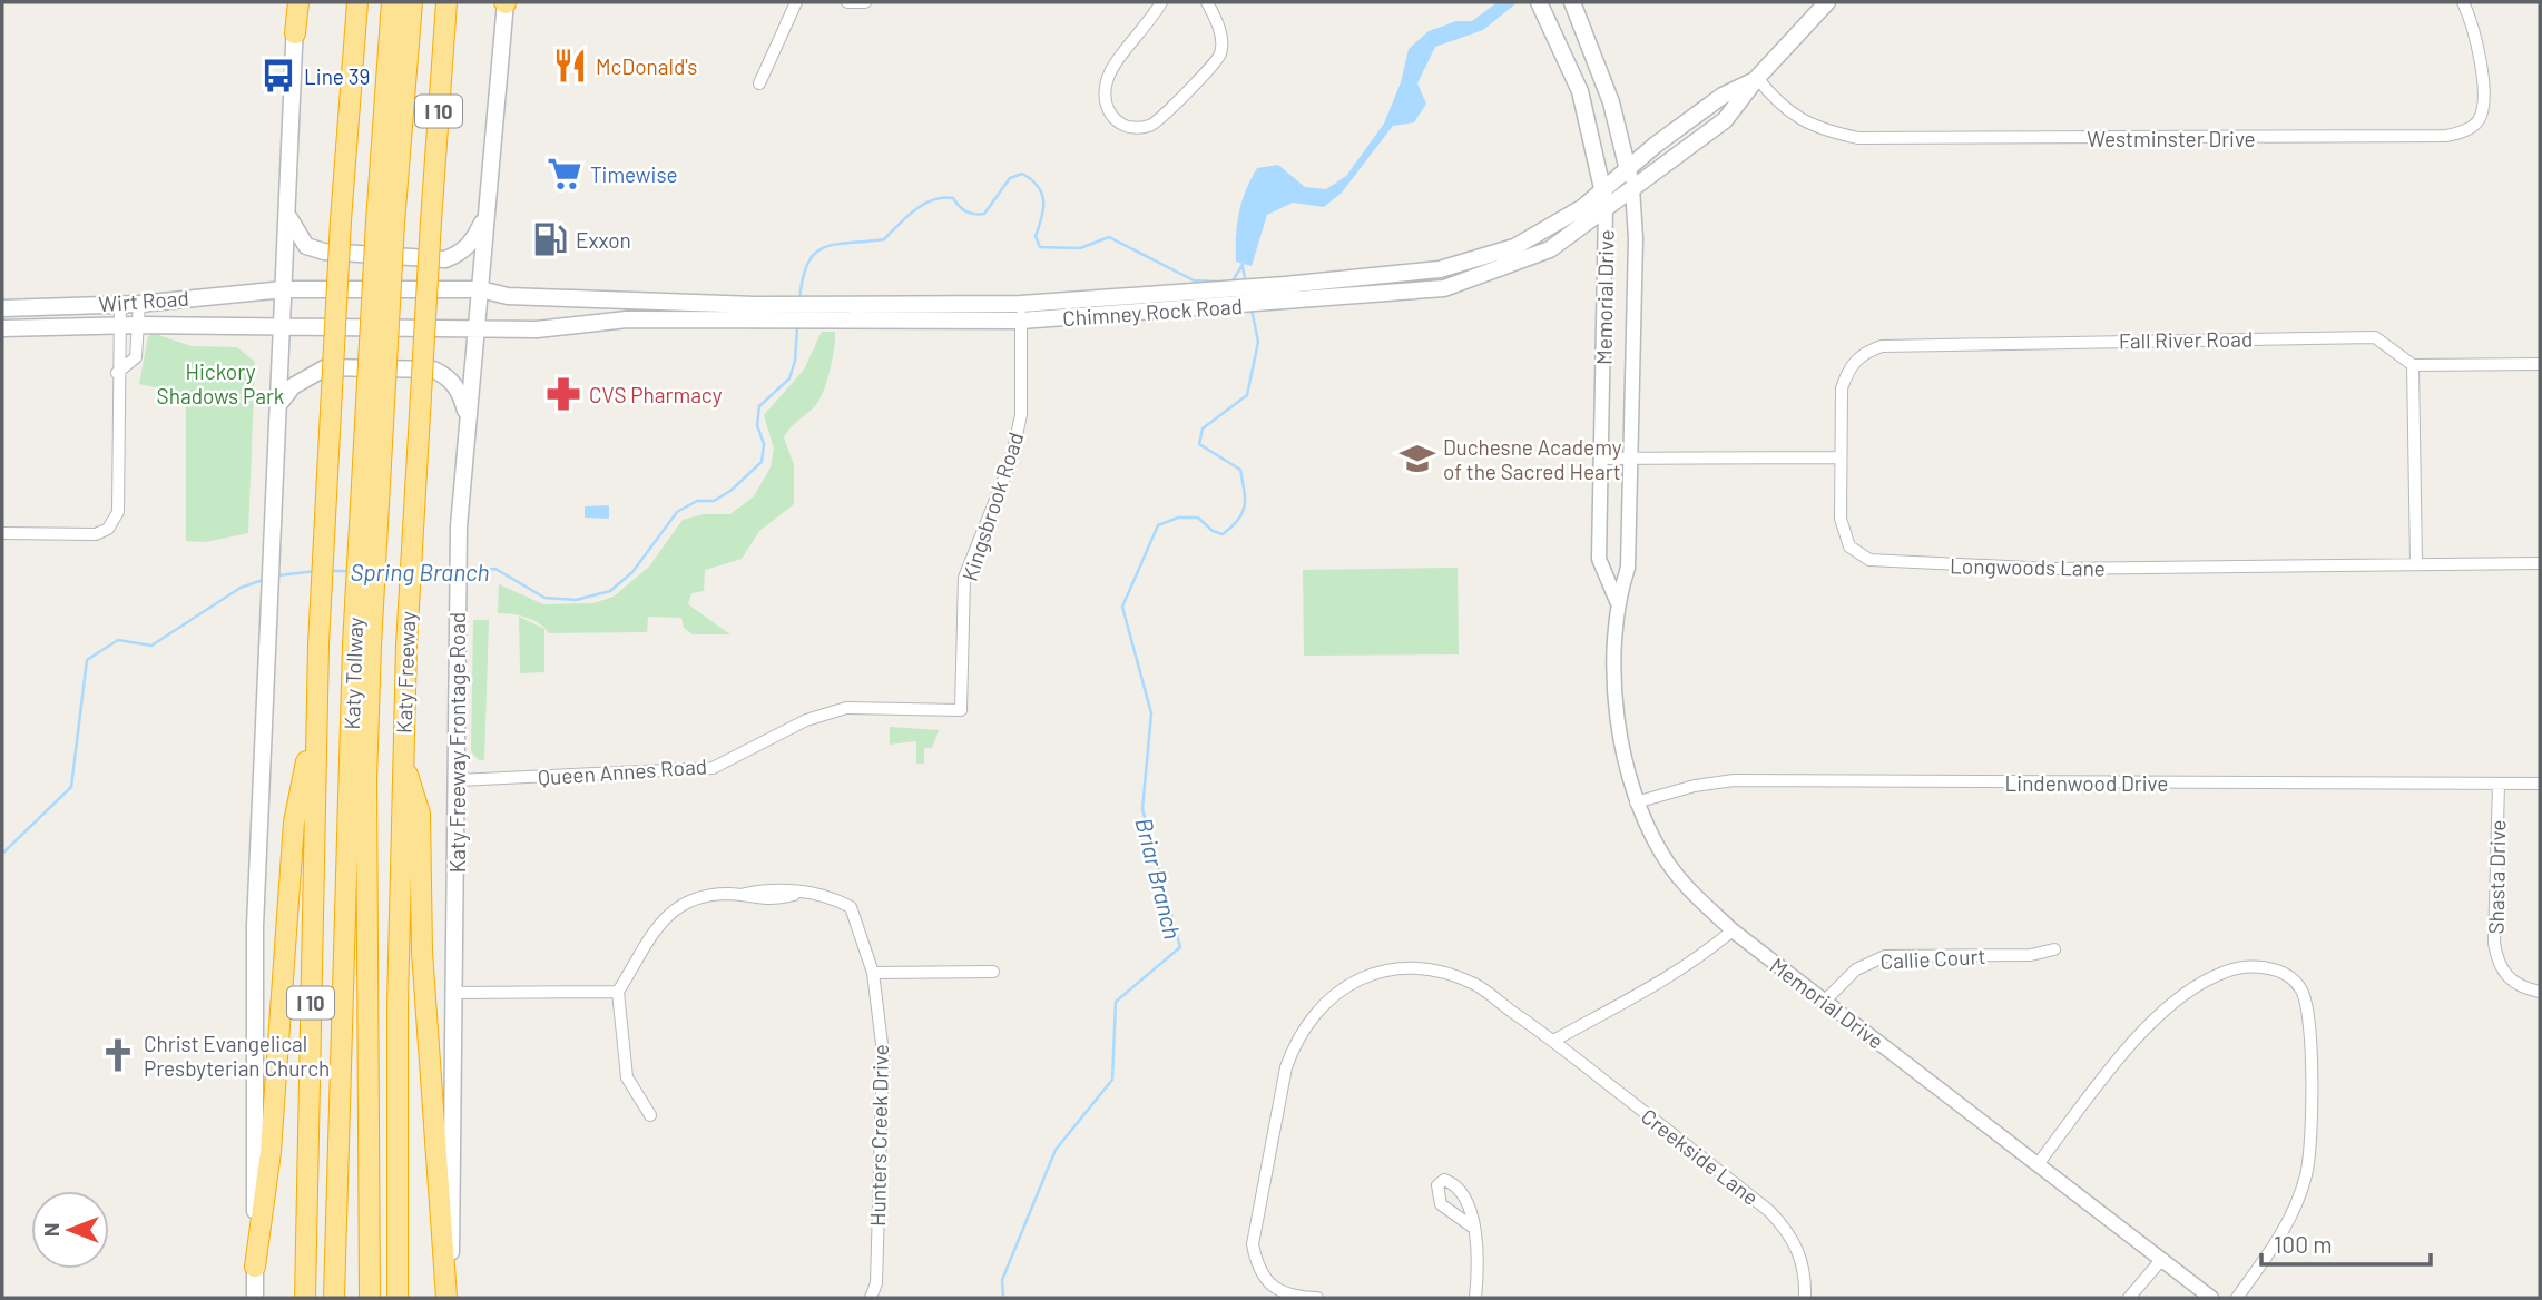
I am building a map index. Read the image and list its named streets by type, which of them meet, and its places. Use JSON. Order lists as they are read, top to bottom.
{
  "streets": {
    "highway": ["I 10", "Katy Freeway", "Katy Tollway"],
    "main road": [
      "Memorial Drive",
      "Wirt Road",
      "Chimney Rock Road",
      "Katy Freeway Frontage Road"
    ],
    "street": [
      "Westminster Drive",
      "Fall River Road",
      "Kingsbrook Road",
      "Longwoods Lane",
      "Queen Annes Road",
      "Lindenwood Drive",
      "Shasta Drive",
      "Callie Court",
      "Hunters Creek Drive",
      "Creekside Lane"
    ]
  },
  "crossings": [
    ["Westminster Drive", "Chimney Rock Road"],
    ["Memorial Drive", "Chimney Rock Road"],
    ["Memorial Drive", "Lindenwood Drive"],
    ["Memorial Drive", "Callie Court"],
    ["Wirt Road", "Chimney Rock Road"],
    ["Wirt Road", "Katy Freeway Frontage Road"],
    ["Chimney Rock Road", "Kingsbrook Road"],
    ["Chimney Rock Road", "Katy Freeway Frontage Road"],
    ["Fall River Road", "Longwoods Lane"],
    ["Kingsbrook Road", "Queen Annes Road"],
    ["Katy Freeway Frontage Road", "Queen Annes Road"],
    ["Lindenwood Drive", "Shasta Drive"]
  ],
  "water": ["Spring Branch", "Briar Branch"],
  "parks": ["Hickory Shadows Park"],
  "places": {
    "restaurant": ["McDonald's"],
    "bus stop": ["Line 39"],
    "supermarket": ["Timewise"],
    "fuel station": ["Exxon"],
    "pharmacy": ["CVS Pharmacy"],
    "school or university": ["Duchesne Academy of the Sacred Heart"],
    "church": ["Christ Evangelical Presbyterian Church"]
  },
  "scale_bar": "100 m",
  "north": "left"
}
